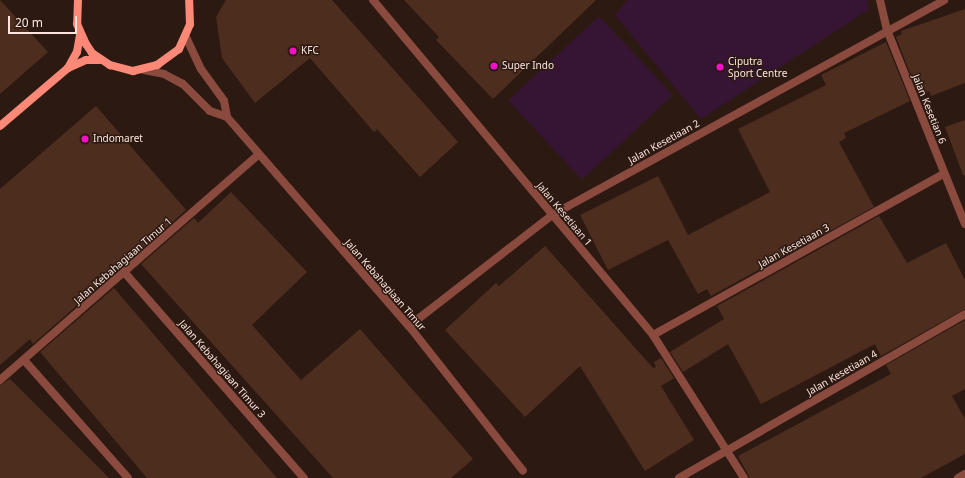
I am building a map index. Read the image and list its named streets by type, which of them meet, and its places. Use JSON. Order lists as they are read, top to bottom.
{
  "streets": {
    "street": [
      "Jalan Kesetian 6",
      "Jalan Kesetiaan 2",
      "Jalan Kesetiaan 1",
      "Jalan Kesetiaan 3",
      "Jalan Kebahagiaan Timur 1",
      "Jalan Kebahagiaan Timur",
      "Jalan Kebahagiaan Timur 3",
      "Jalan Kesetiaan 4"
    ]
  },
  "crossings": [
    ["Jalan Kesetian 6", "Jalan Kesetiaan 2"],
    ["Jalan Kesetian 6", "Jalan Kesetiaan 3"],
    ["Jalan Kesetiaan 2", "Jalan Kesetiaan 1"],
    ["Jalan Kesetiaan 2", "Jalan Kebahagiaan Timur"],
    ["Jalan Kesetiaan 1", "Jalan Kesetiaan 3"],
    ["Jalan Kesetiaan 1", "Jalan Kesetiaan 4"],
    ["Jalan Kebahagiaan Timur 1", "Jalan Kebahagiaan Timur"],
    ["Jalan Kebahagiaan Timur 1", "Jalan Kebahagiaan Timur 3"]
  ],
  "places": [
    "KFC",
    "Super Indo",
    "Ciputra Sport Centre",
    "Indomaret"
  ],
  "scale_bar": "20 m"
}
